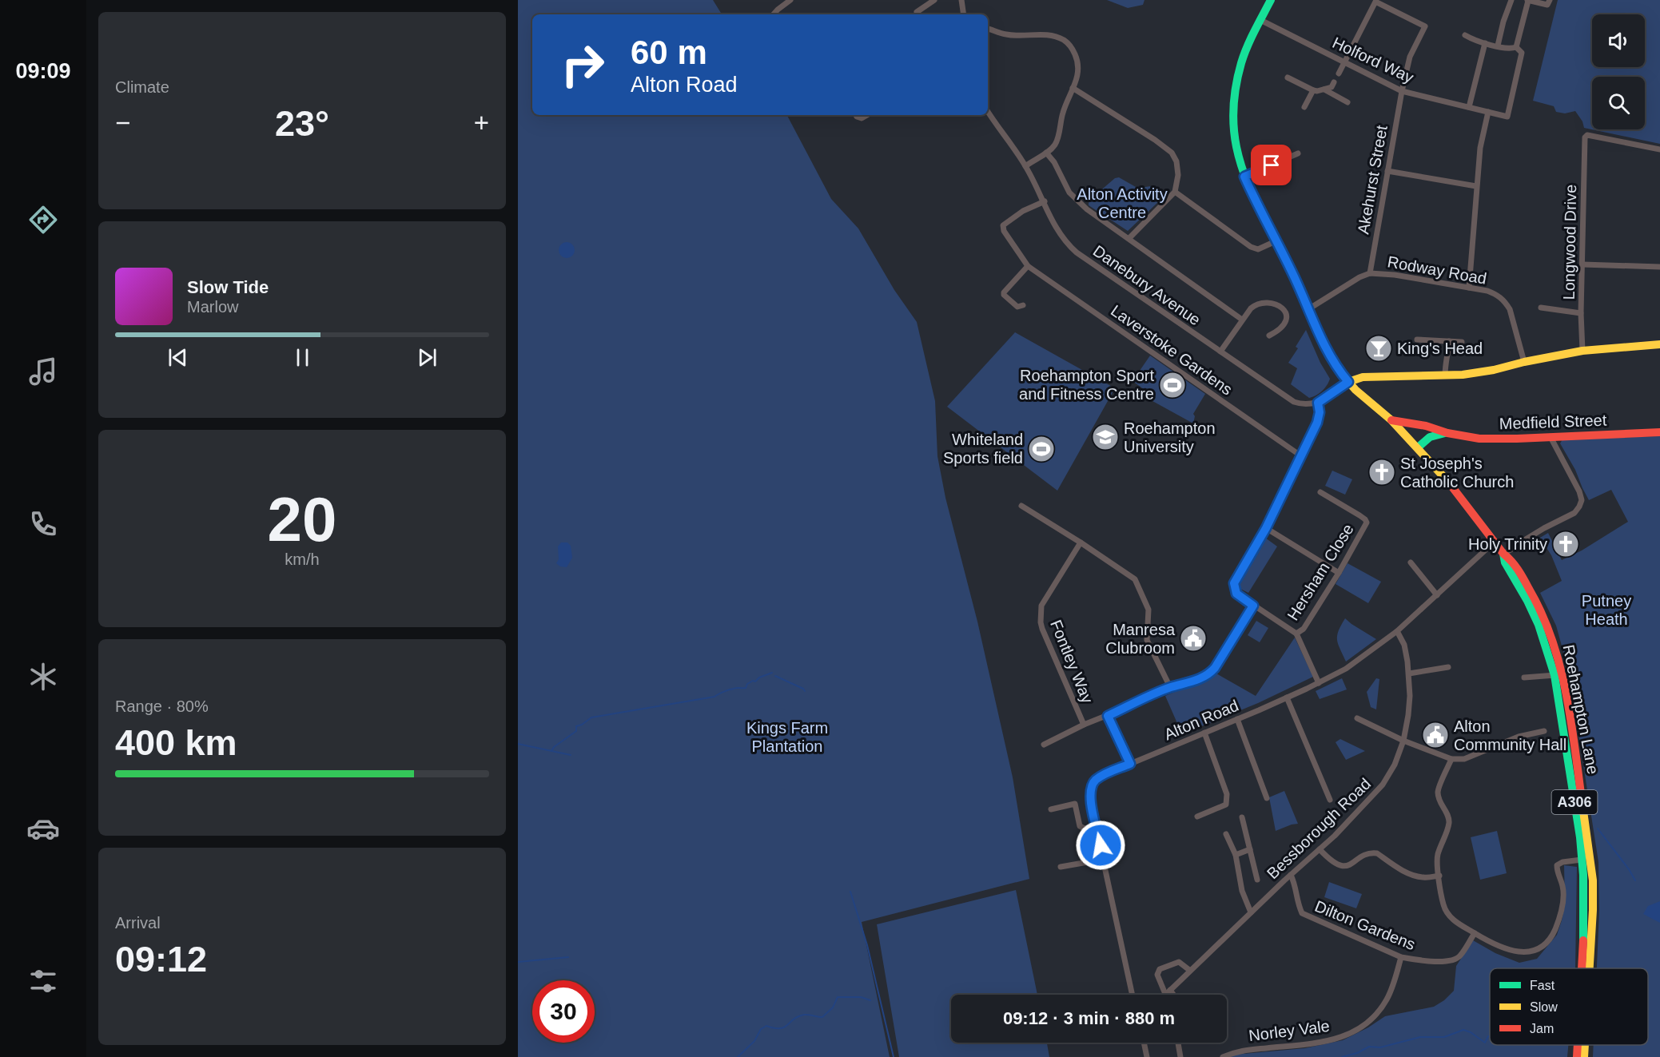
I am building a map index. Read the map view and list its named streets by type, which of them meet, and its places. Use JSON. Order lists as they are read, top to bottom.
{
  "streets": {
    "main road": ["Medfield Street", "Roehampton Lane", "A306"],
    "street": [
      "Holford Way",
      "Akehurst Street",
      "Longwood Drive",
      "Rodway Road",
      "Danebury Avenue",
      "Laverstoke Gardens",
      "Hersham Close",
      "Fontley Way",
      "Alton Road",
      "Bessborough Road",
      "Dilton Gardens",
      "Norley Vale"
    ]
  },
  "crossings": [
    ["Holford Way", "Akehurst Street"],
    ["Holford Way", "Roehampton Lane"],
    ["Akehurst Street", "Rodway Road"],
    ["Rodway Road", "Roehampton Lane"],
    ["Danebury Avenue", "Laverstoke Gardens"],
    ["Medfield Street", "Roehampton Lane"],
    ["Roehampton Lane", "Alton Road"],
    ["Alton Road", "Bessborough Road"],
    ["Bessborough Road", "Dilton Gardens"],
    ["Dilton Gardens", "Norley Vale"]
  ],
  "parks": ["Alton Activity Centre", "Putney Heath", "Kings Farm Plantation"],
  "places": {
    "bar": ["King's Head"],
    "sports": ["Roehampton Sport and Fitness Centre", "Whiteland Sports field"],
    "school or university": ["Roehampton University"],
    "church": ["St Joseph's Catholic Church", "Holy Trinity"],
    "public building": ["Manresa Clubroom", "Alton Community Hall"]
  },
  "legend": ["Fast", "Slow", "Jam"],
  "page": {
    "tabs": "09:09",
    "tile": [
      "Climate",
      ["20", "km/h"],
      ["Range · 80%", "400 km"],
      ["Arrival", "09:12"]
    ],
    "turn": ["60 m", "Alton Road"],
    "heat": ["−", "23°", "+"],
    "song": ["Slow Tide", "Marlow"],
    "limit": "30",
    "trip": "09:12 · 3 min · 880 m"
  }
}
